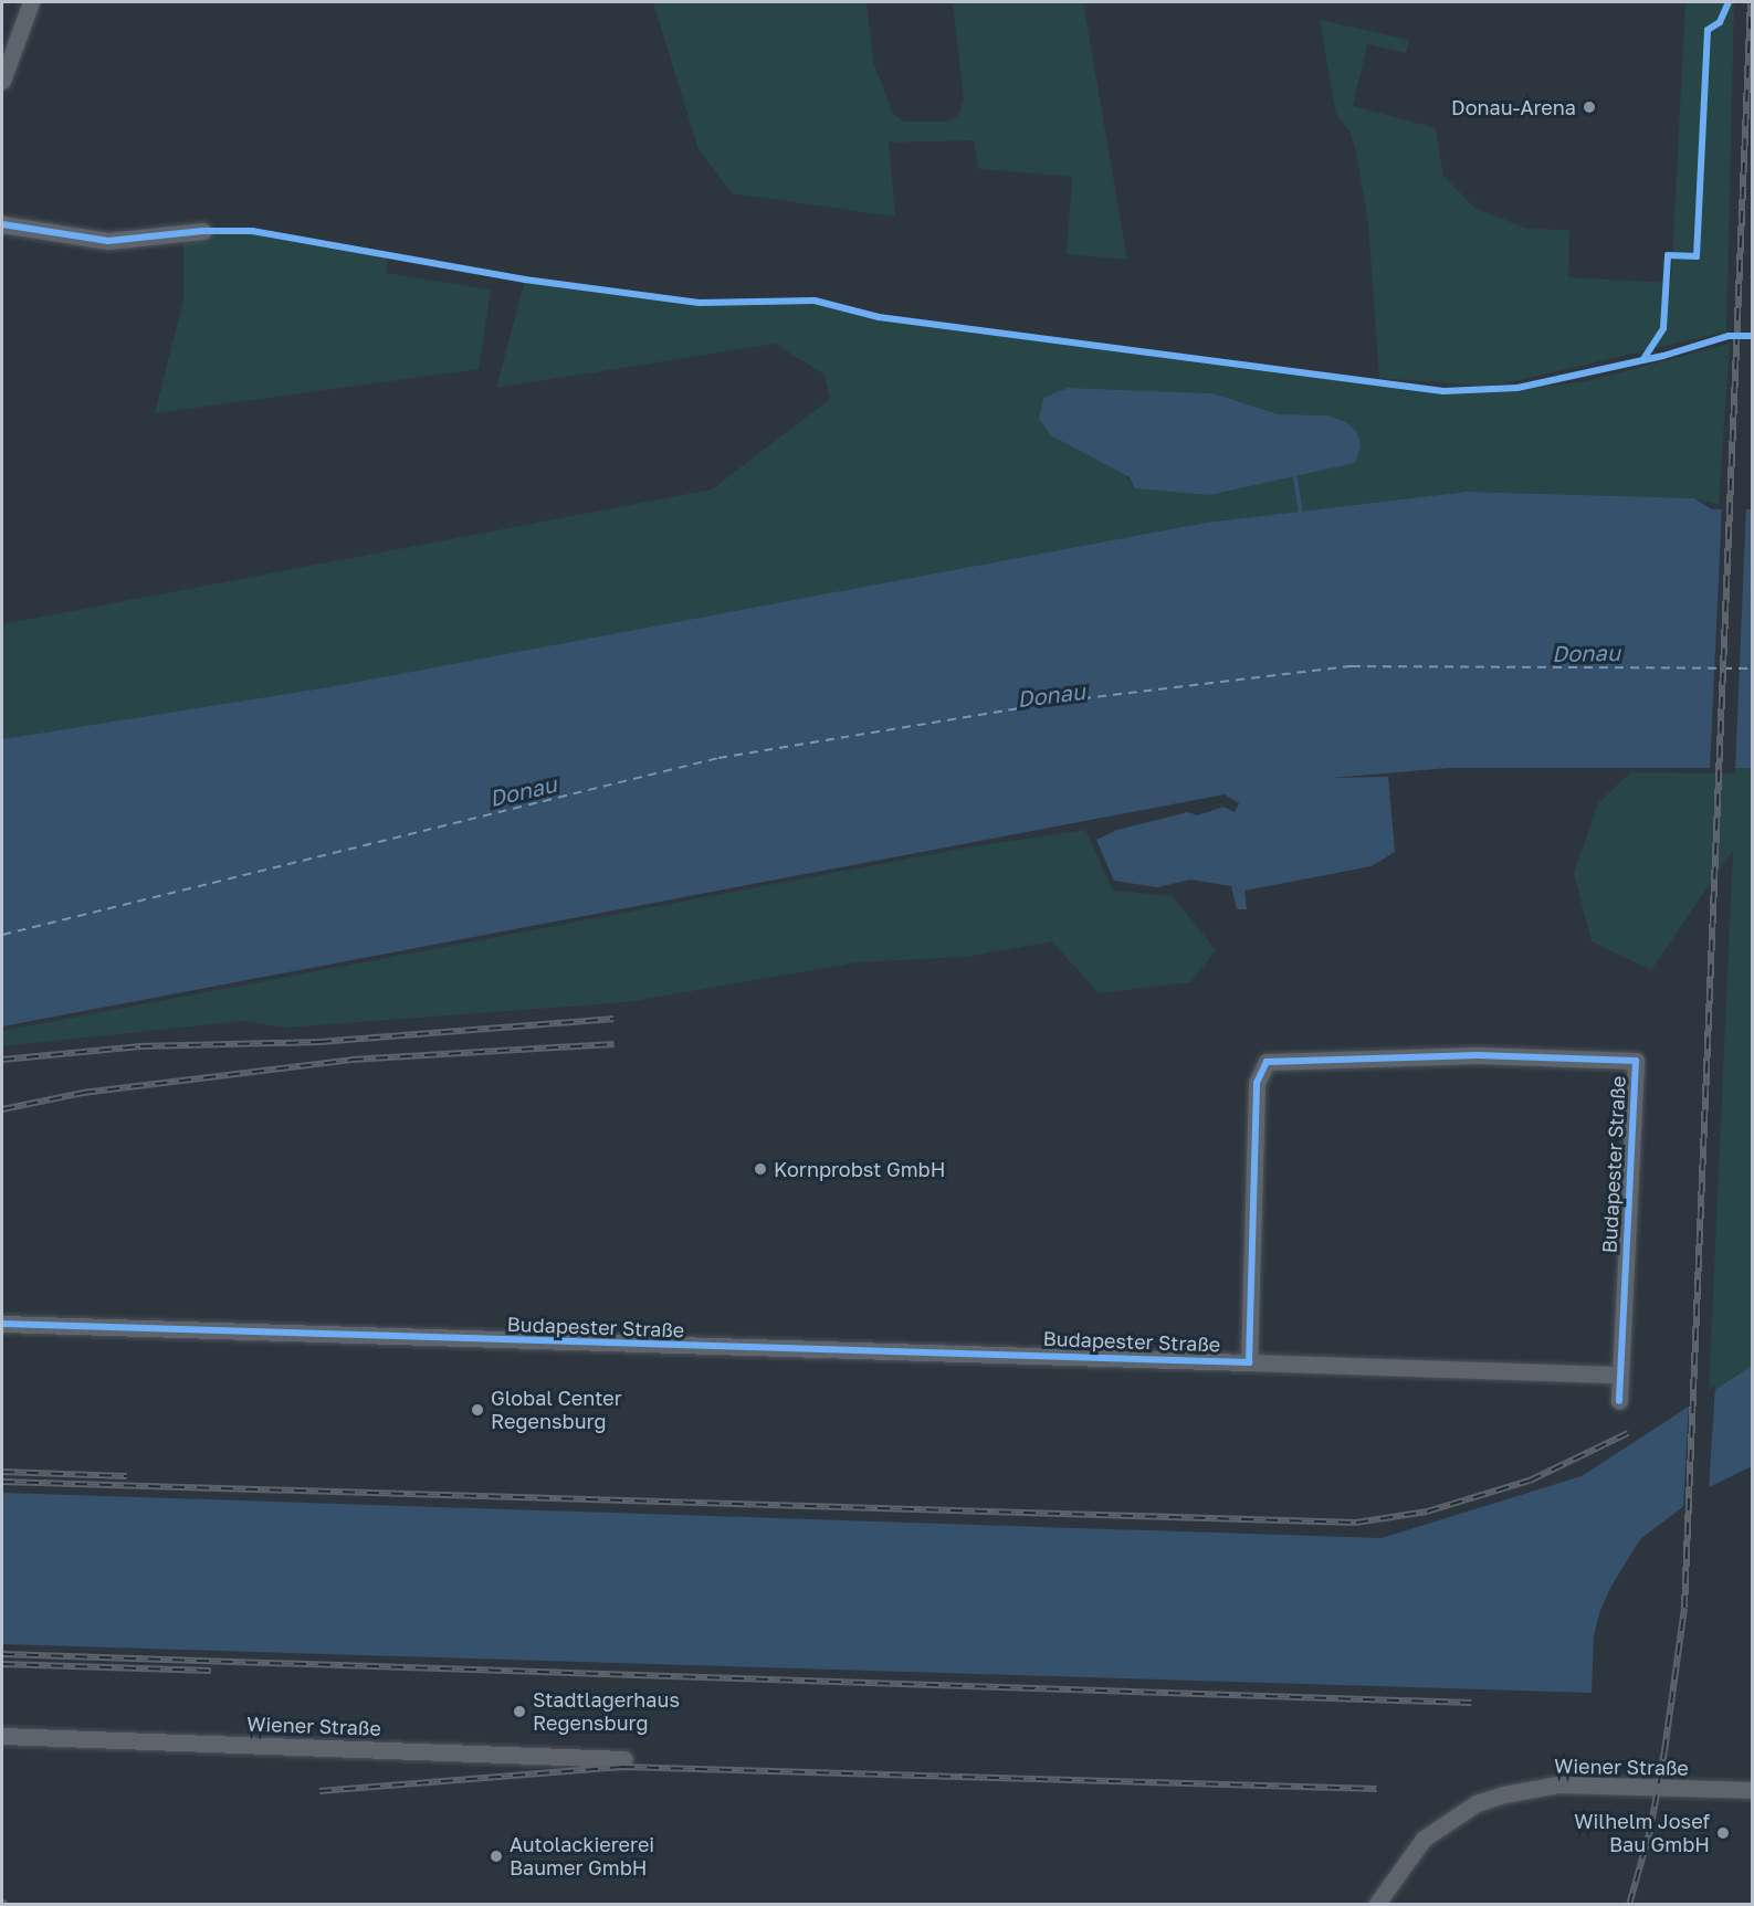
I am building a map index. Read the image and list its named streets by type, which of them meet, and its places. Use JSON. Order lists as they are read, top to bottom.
{
  "streets": {
    "street": ["Budapester Straße", "Wiener Straße"]
  },
  "water": ["Donau"],
  "places": [
    "Donau-Arena",
    "Kornprobst GmbH",
    "Global Center Regensburg",
    "Stadtlagerhaus Regensburg",
    "Wilhelm Josef Bau GmbH",
    "Autolackiererei Baumer GmbH"
  ]
}
